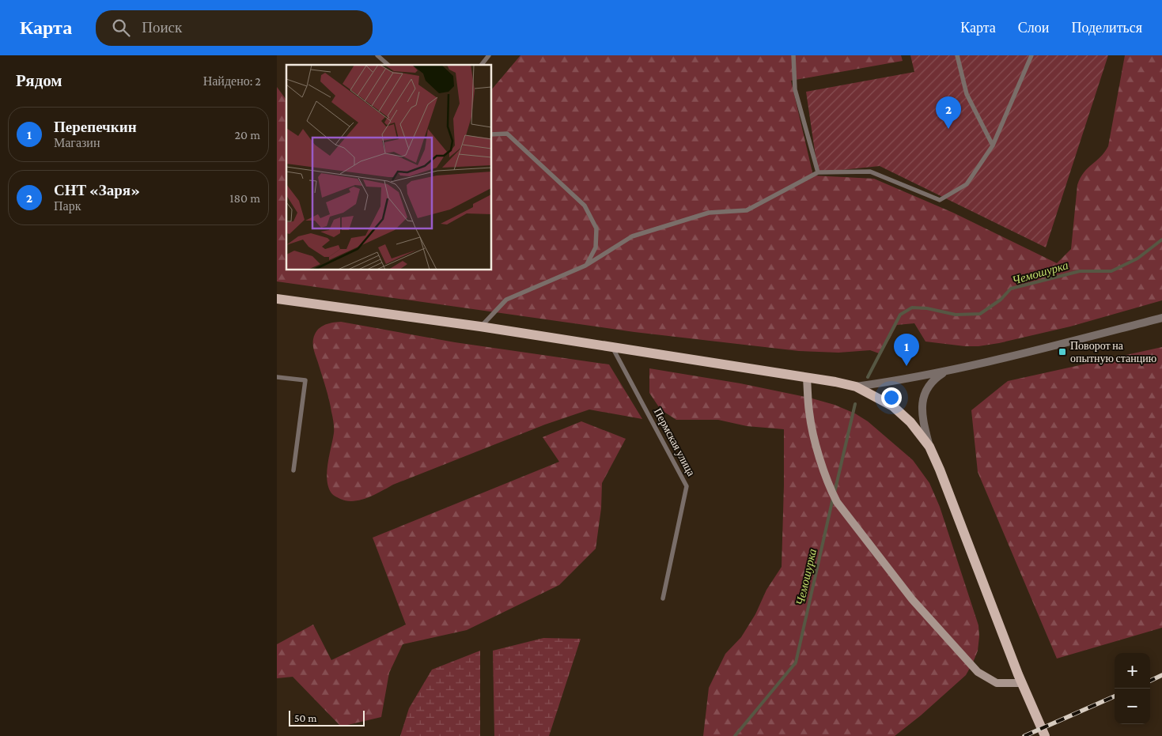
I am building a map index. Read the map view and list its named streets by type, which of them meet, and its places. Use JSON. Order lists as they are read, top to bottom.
{
  "streets": {
    "lane": ["Пермская улица"]
  },
  "water": ["Чемошурка"],
  "places": {
    "transit": ["Поворот на опытную станцию"]
  },
  "scale_bar": "50 m",
  "page": {
    "header": "Карта",
    "search": "Поиск",
    "nav": ["Карта", "Слои", "Поделиться"],
    "heading": ["Рядом", "Найдено: 2"],
    "pins": ["2", "1"],
    "list": [
      {
        "mark": "1",
        "name": "Перепечкин",
        "note": "Магазин",
        "value": "20 m"
      },
      {
        "mark": "2",
        "name": "СНТ «Заря»",
        "note": "Парк",
        "value": "180 m"
      }
    ],
    "map_buttons": ["+", "−"],
    "scale": "50 m"
  }
}
